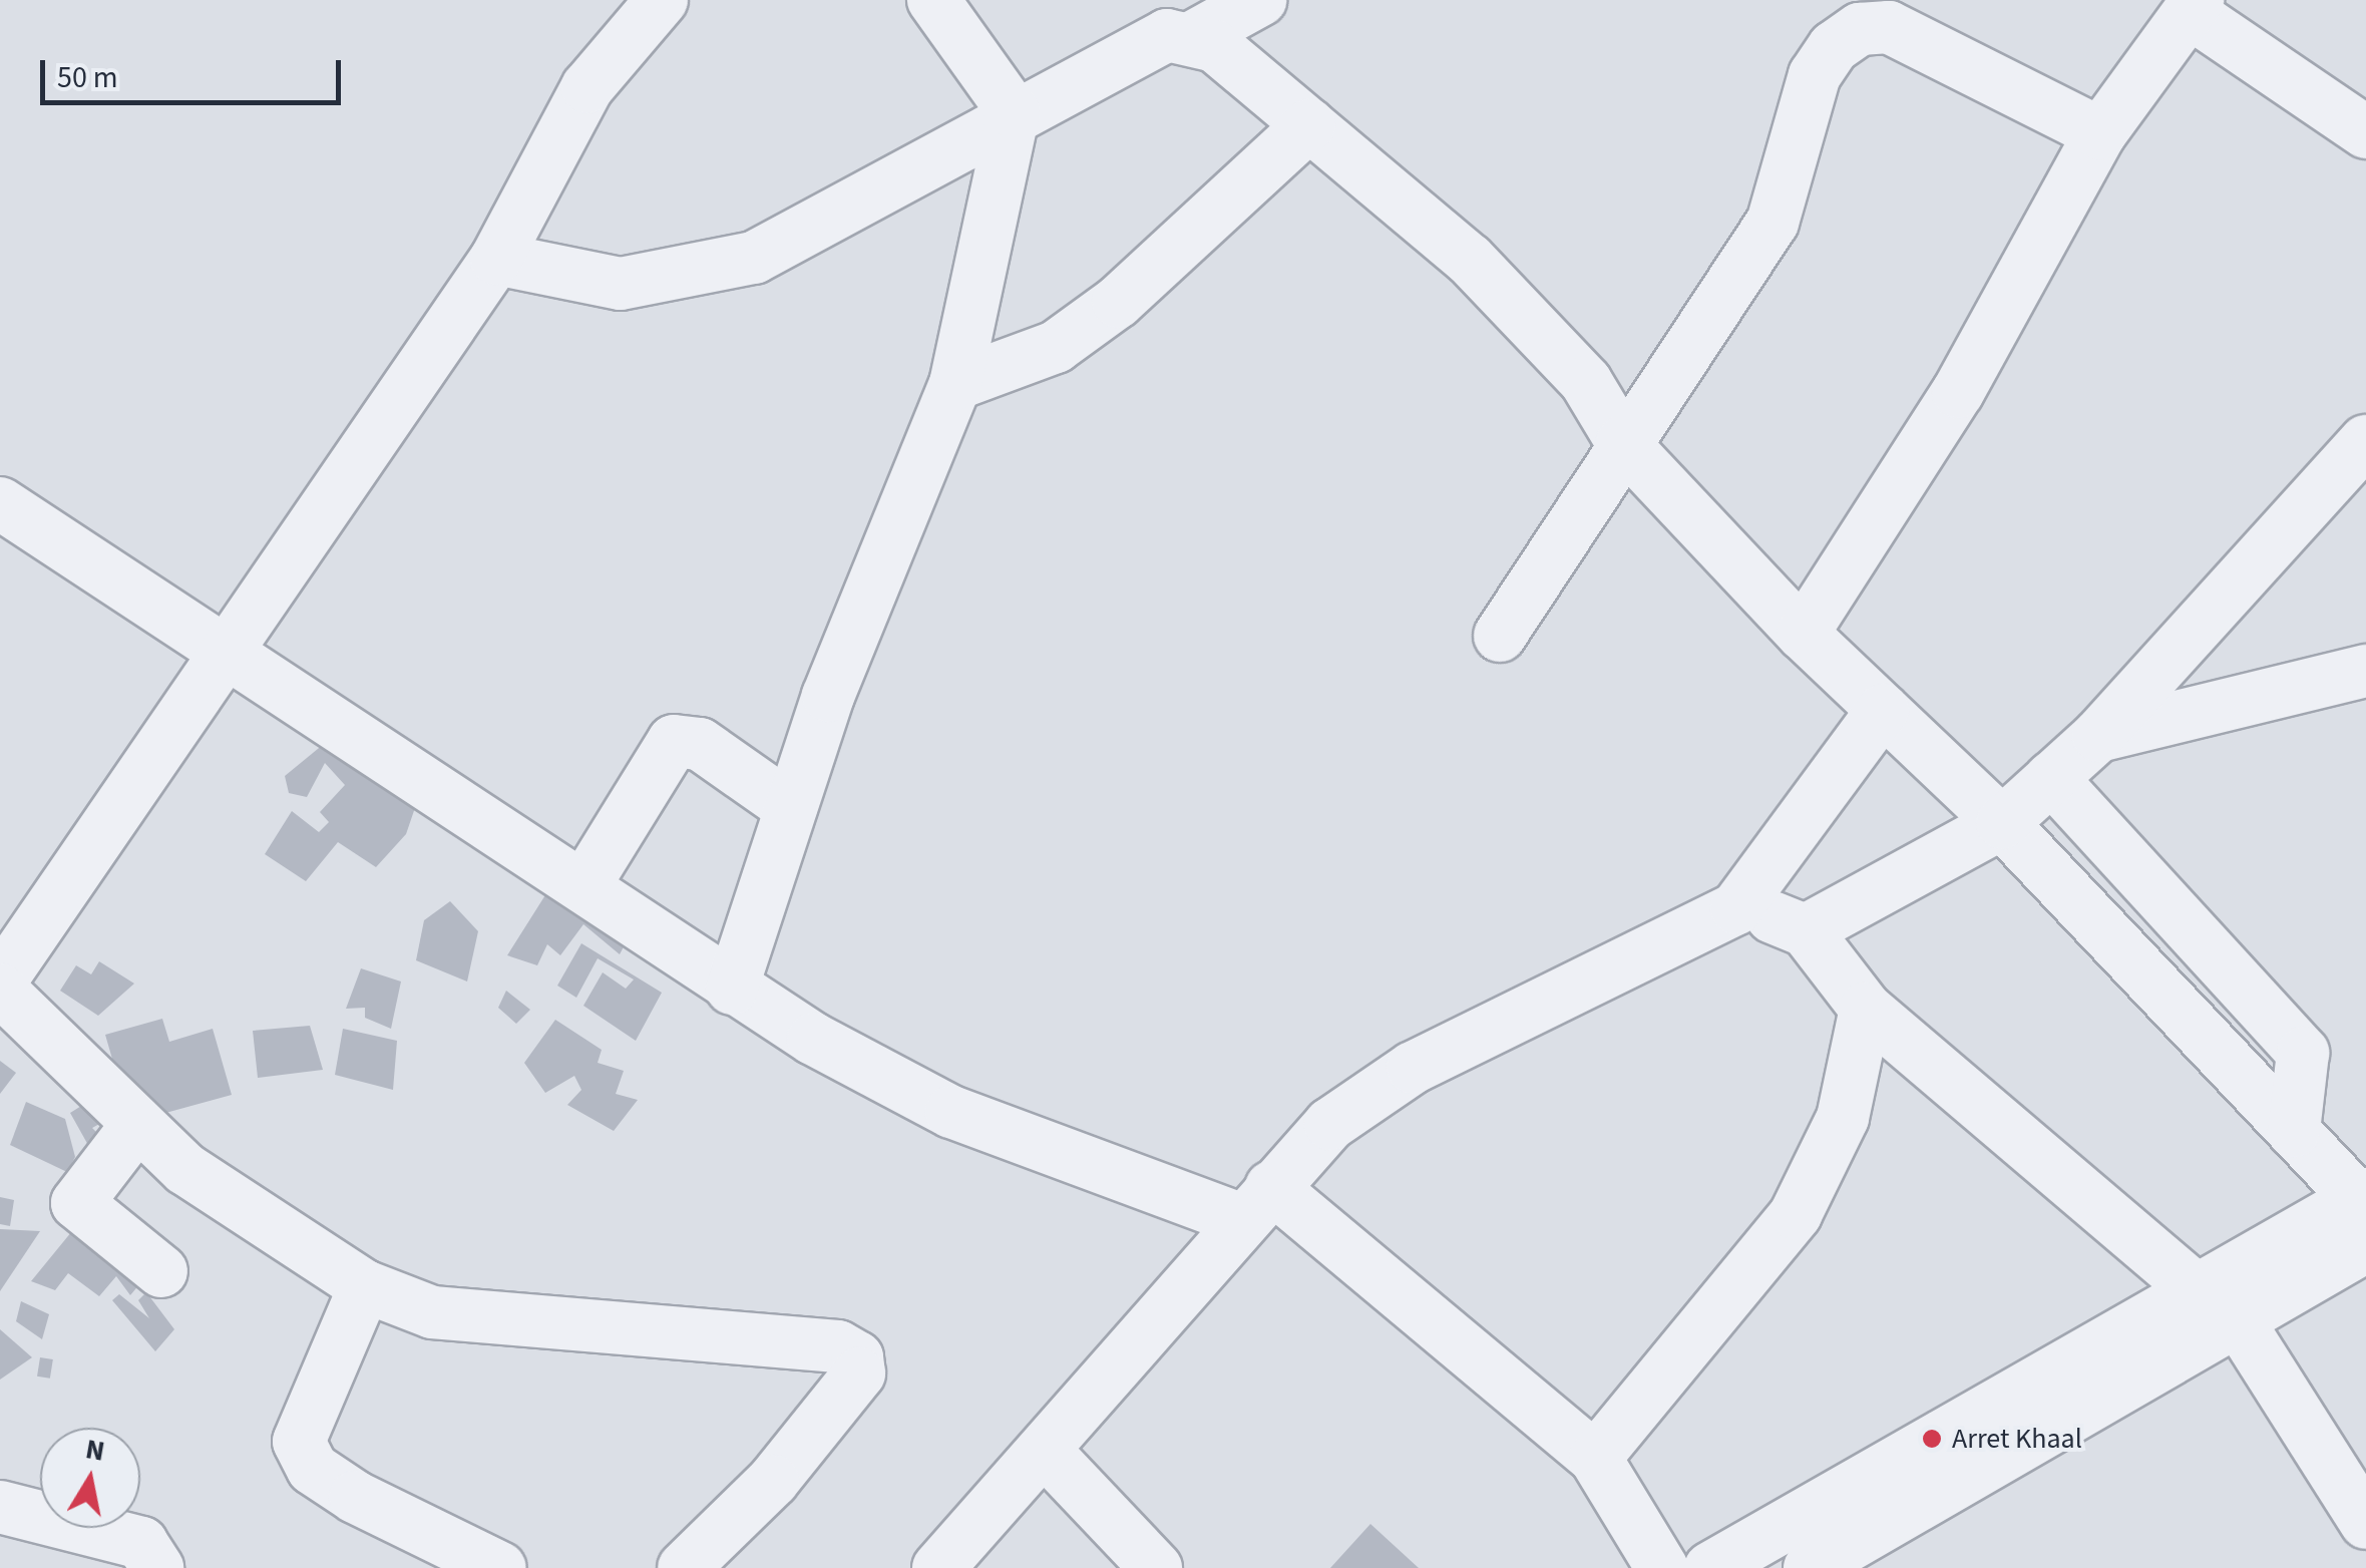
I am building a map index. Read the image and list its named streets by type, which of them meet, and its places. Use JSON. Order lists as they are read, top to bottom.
{
  "places": ["Arret Khaal"],
  "scale_bar": "50 m",
  "north": "top"
}
